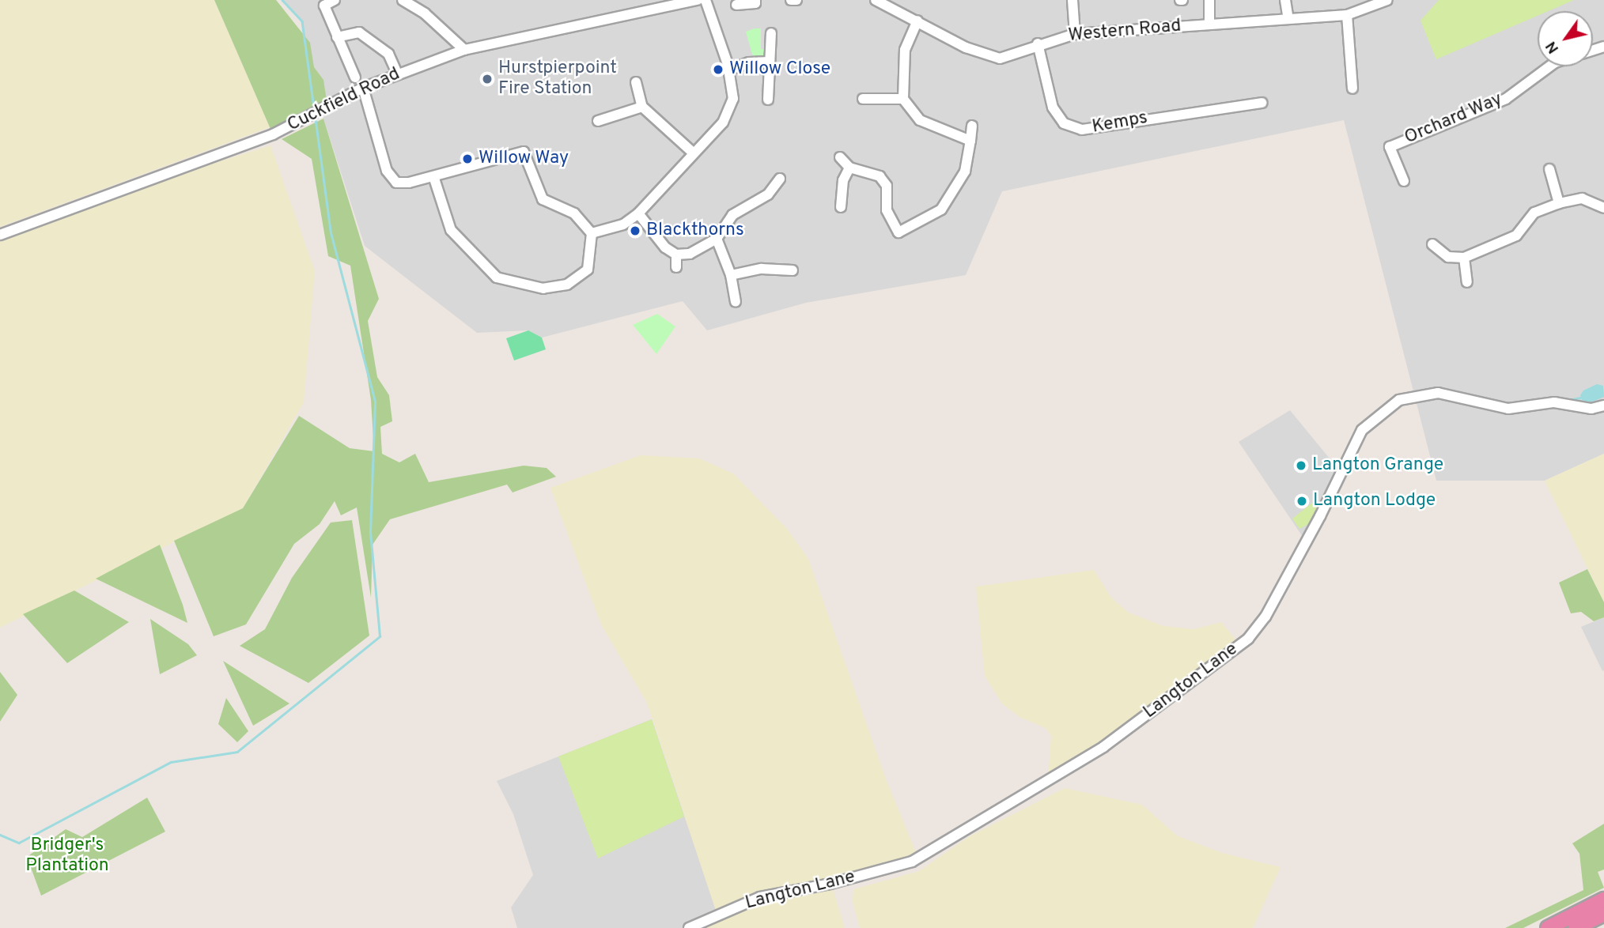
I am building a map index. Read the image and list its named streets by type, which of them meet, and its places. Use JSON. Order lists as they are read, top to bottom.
{
  "streets": {
    "street": [
      "Western Road",
      "Cuckfield Road",
      "Orchard Way",
      "Kemps",
      "Langton Lane"
    ]
  },
  "crossings": [
    ["Western Road", "Kemps"]
  ],
  "parks": ["Bridger's Plantation"],
  "places": [
    "Willow Close",
    "Hurstpierpoint Fire Station",
    "Willow Way",
    "Blackthorns",
    "Langton Grange",
    "Langton Lodge"
  ],
  "north": "bottom left"
}
